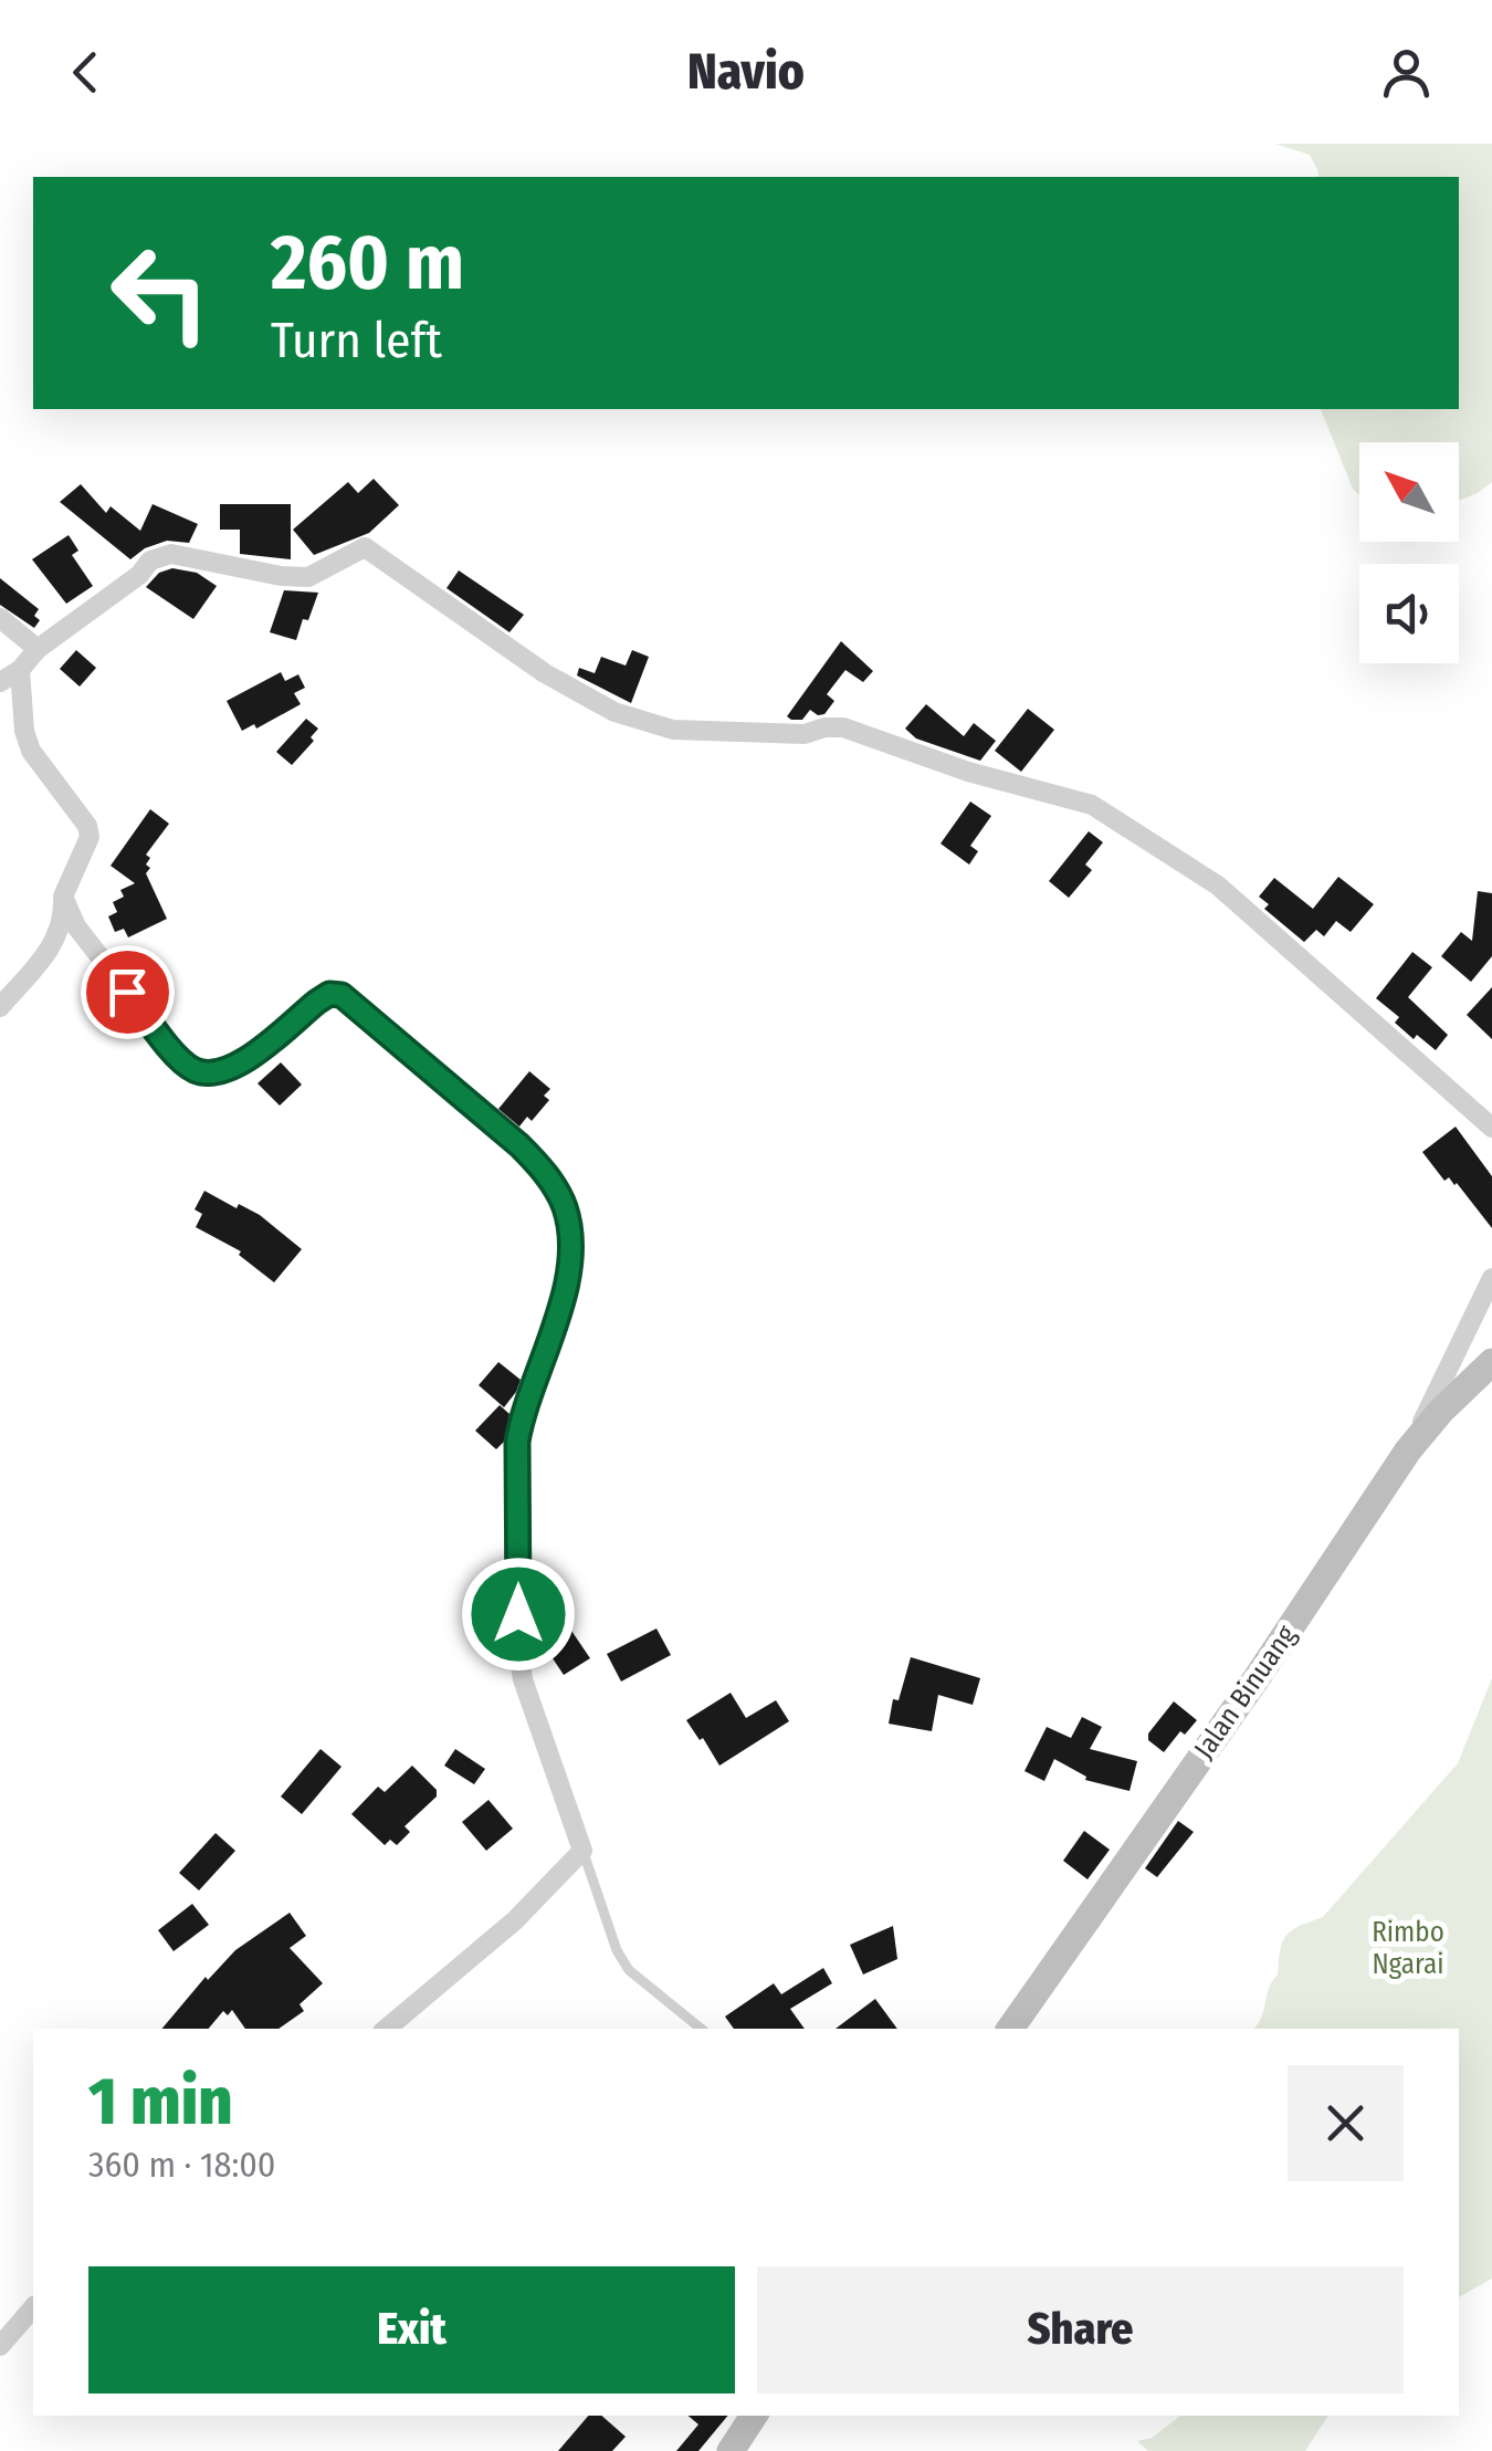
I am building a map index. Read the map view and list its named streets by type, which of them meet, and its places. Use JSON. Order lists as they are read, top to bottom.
{
  "streets": {
    "main road": ["Jalan Binuang"]
  },
  "parks": ["Rimbo Ngarai"],
  "north": "top left",
  "page": {
    "header": "Navio",
    "turn": ["260 m", "Turn left"],
    "heading": ["1 min", "360 m · 18:00"],
    "buttons": ["Exit", "Share"]
  }
}
